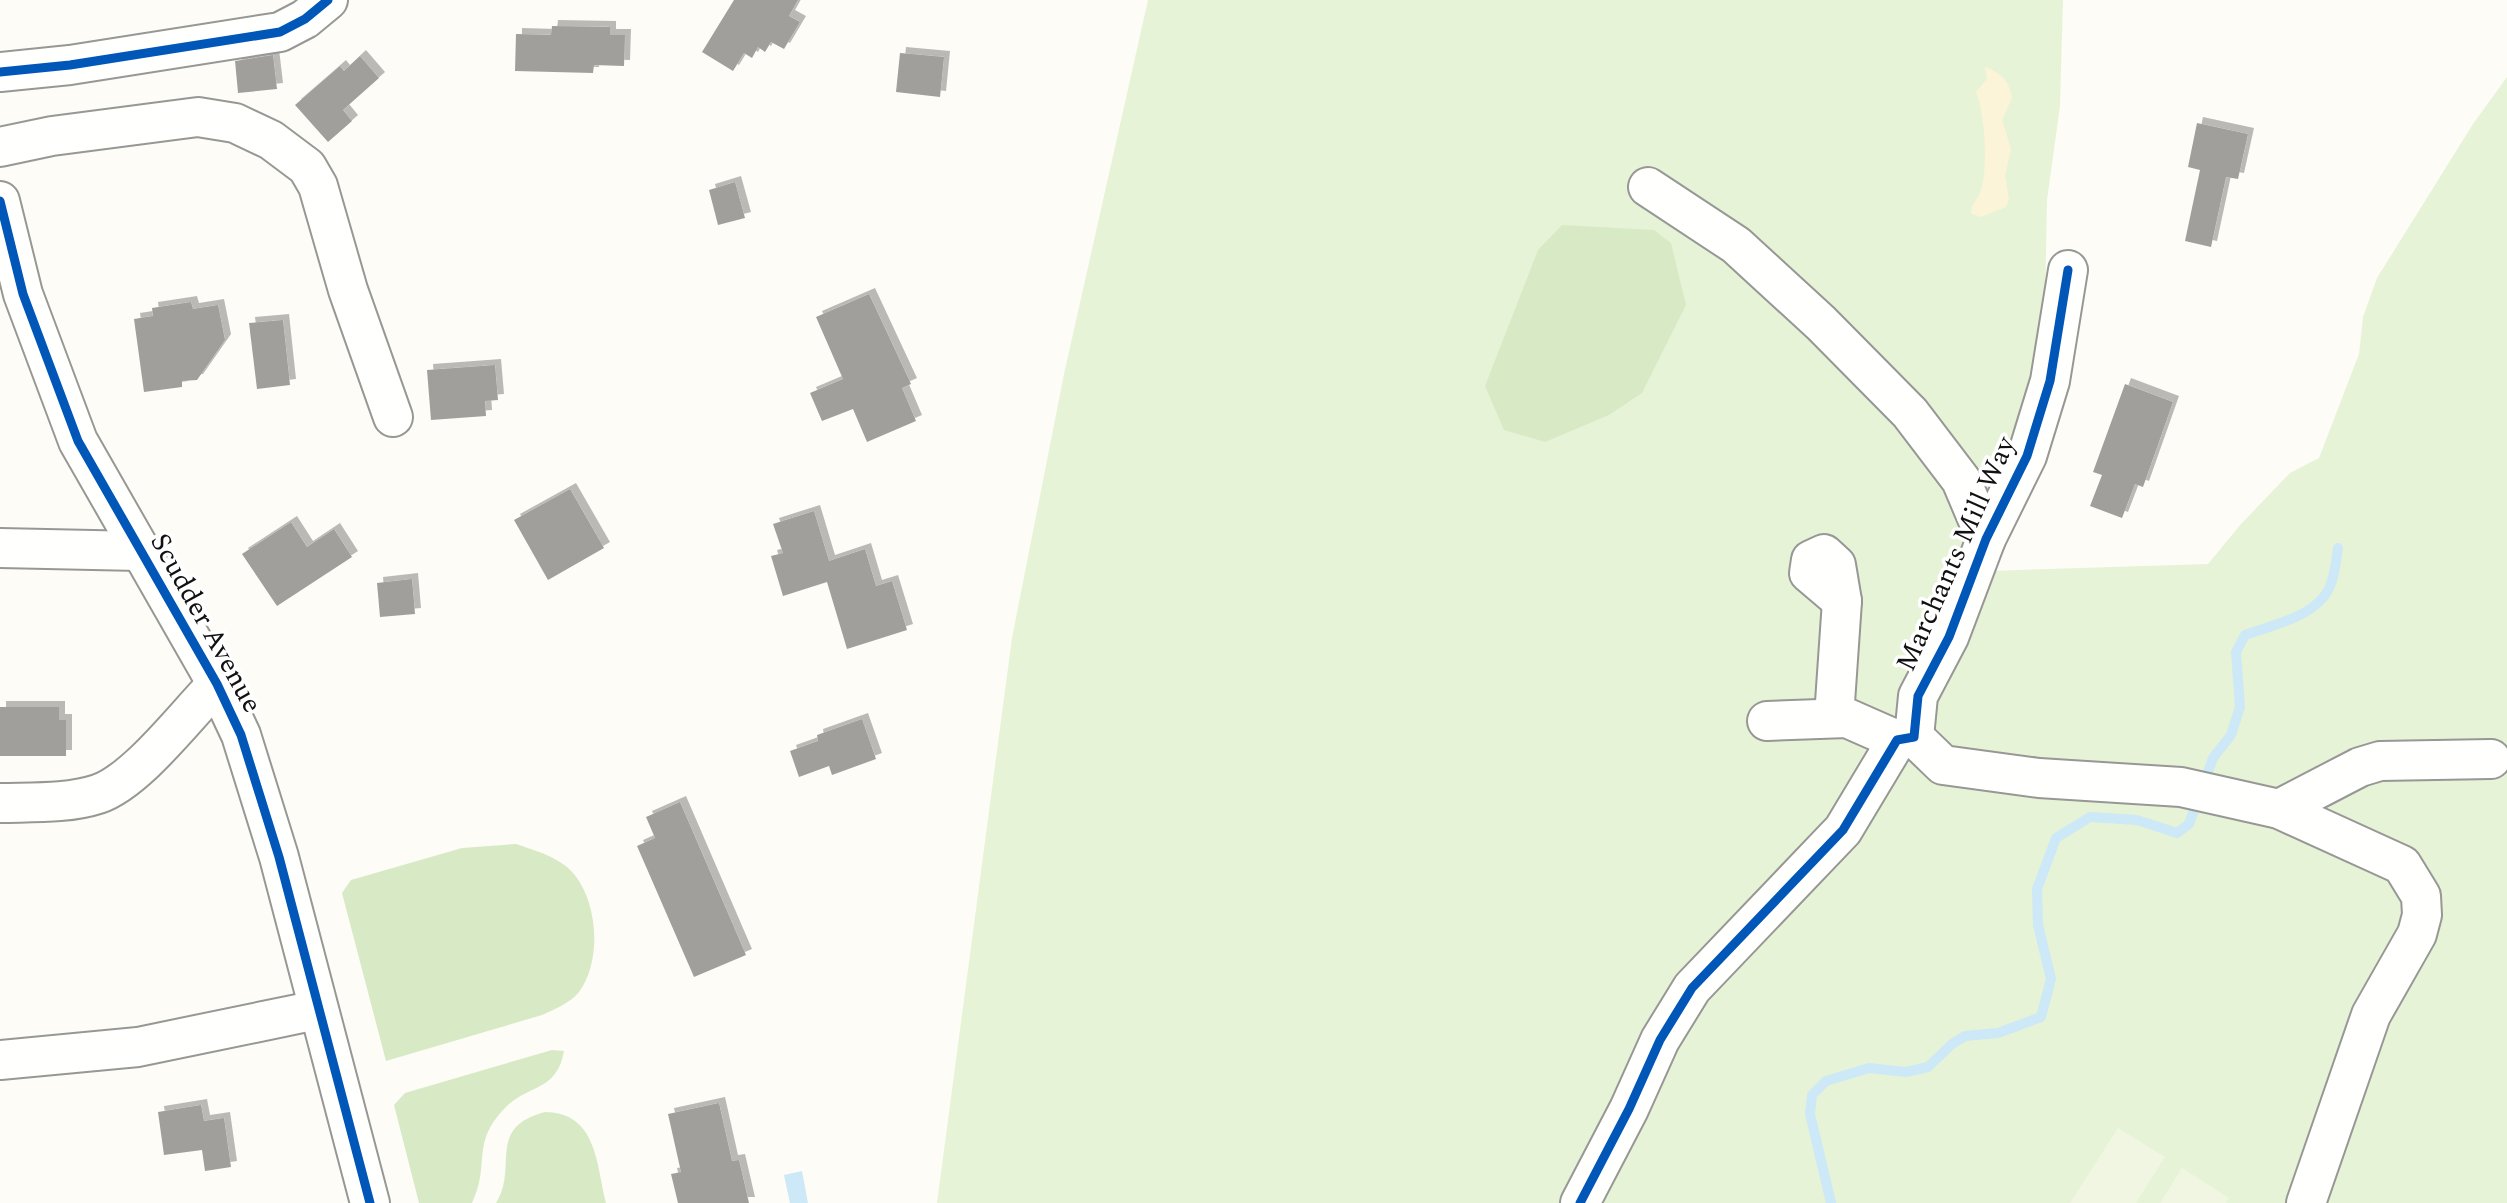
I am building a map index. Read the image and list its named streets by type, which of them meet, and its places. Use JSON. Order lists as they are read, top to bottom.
{
  "streets": {
    "street": ["Marchants Mill Way", "Scudder Avenue"]
  }
}
